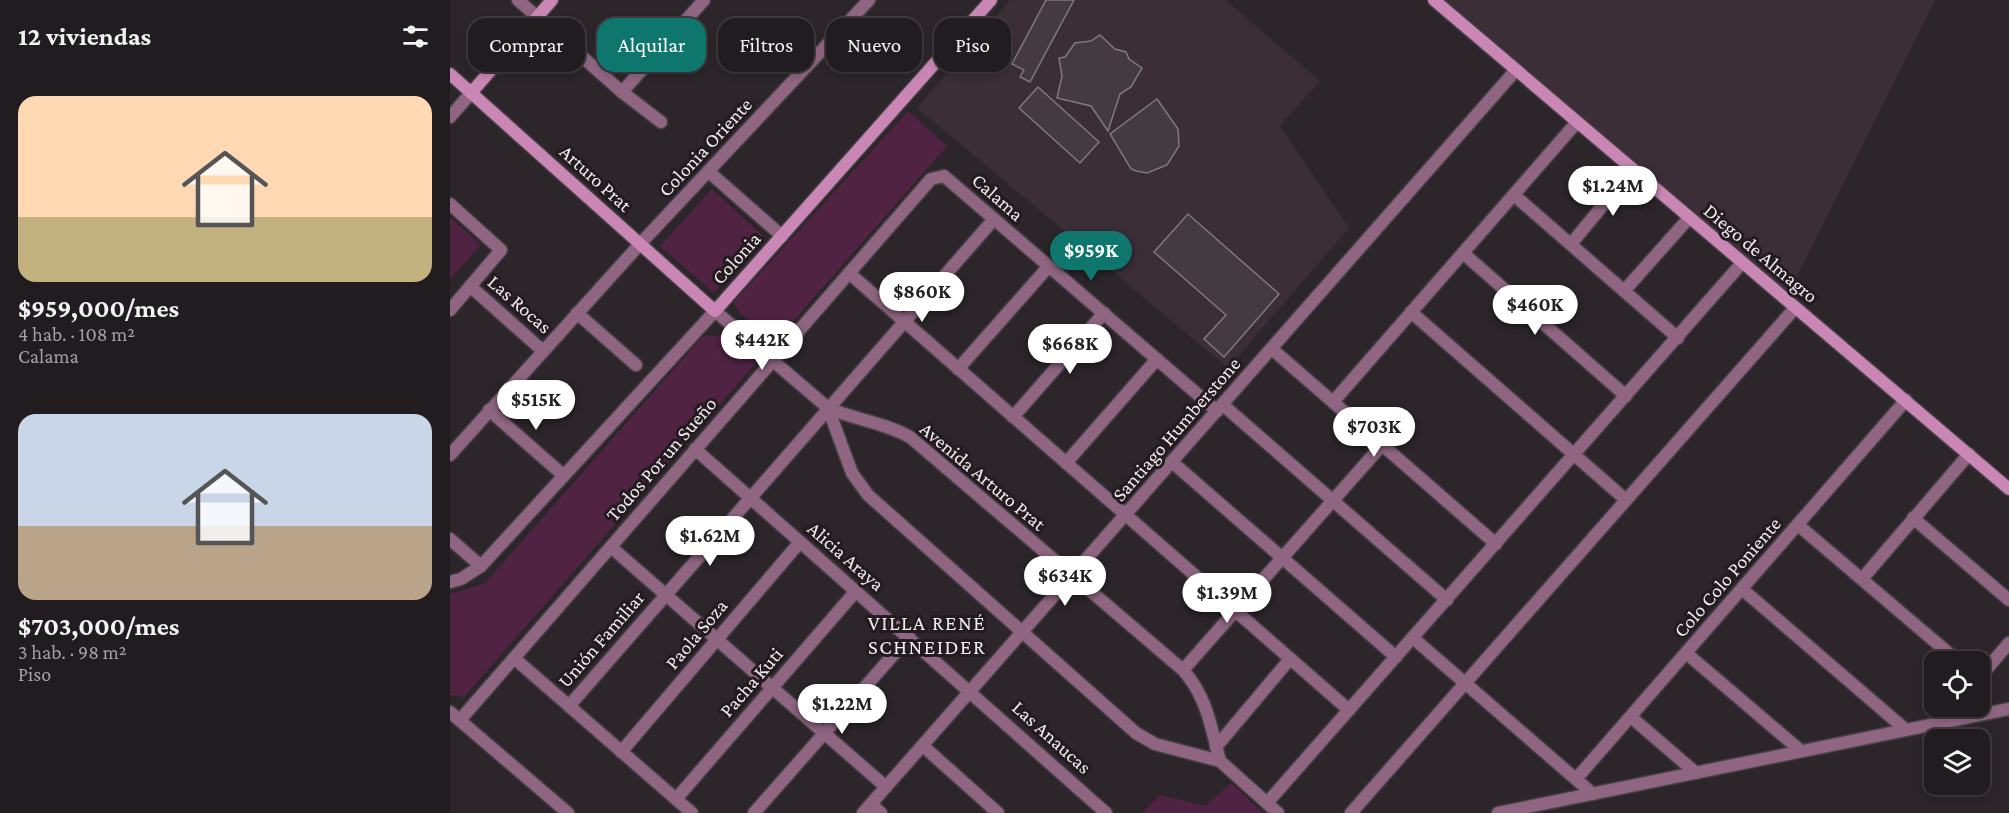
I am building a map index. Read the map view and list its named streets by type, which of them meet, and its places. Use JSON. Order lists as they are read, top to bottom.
{
  "streets": {
    "street": [
      "Colonia Oriente",
      "Arturo Prat",
      "Calama",
      "Diego de Almagro",
      "Colonia",
      "Las Rocas",
      "Santiago Humberstone",
      "Todos Por un Sueño",
      "Avenida Arturo Prat",
      "Alicia Araya",
      "Colo Colo Poniente",
      "Paola Soza",
      "Unión Familiar",
      "Pacha Kuti",
      "Las Anaucas"
    ]
  },
  "crossings": [
    ["Colonia Oriente", "Arturo Prat"],
    ["Colonia Oriente", "Las Rocas"],
    ["Arturo Prat", "Colonia"],
    ["Arturo Prat", "Avenida Arturo Prat"],
    ["Calama", "Santiago Humberstone"],
    ["Calama", "Todos Por un Sueño"],
    ["Calama", "Unión Familiar"],
    ["Diego de Almagro", "Santiago Humberstone"],
    ["Diego de Almagro", "Colo Colo Poniente"],
    ["Colonia", "Avenida Arturo Prat"],
    ["Santiago Humberstone", "Avenida Arturo Prat"],
    ["Santiago Humberstone", "Alicia Araya"],
    ["Santiago Humberstone", "Las Anaucas"],
    ["Todos Por un Sueño", "Avenida Arturo Prat"],
    ["Todos Por un Sueño", "Alicia Araya"],
    ["Avenida Arturo Prat", "Unión Familiar"],
    ["Alicia Araya", "Paola Soza"],
    ["Alicia Araya", "Unión Familiar"],
    ["Alicia Araya", "Pacha Kuti"],
    ["Alicia Araya", "Las Anaucas"]
  ],
  "districts": ["VILLA RENÉ SCHNEIDER"],
  "page": {
    "heading": "12 viviendas",
    "chip": [
      "Comprar",
      "Alquilar",
      "Filtros",
      "Nuevo",
      "Piso"
    ],
    "list": [
      {
        "name": "$959,000/mes",
        "note": "4 hab. · 108 m² · Calama"
      },
      {
        "name": "$703,000/mes",
        "note": "3 hab. · 98 m² · Piso"
      }
    ],
    "price": [
      "$1.24M",
      "$959K",
      "$860K",
      "$460K",
      "$442K",
      "$668K",
      "$515K",
      "$703K",
      "$1.62M",
      "$634K",
      "$1.39M",
      "$1.22M"
    ]
  }
}
